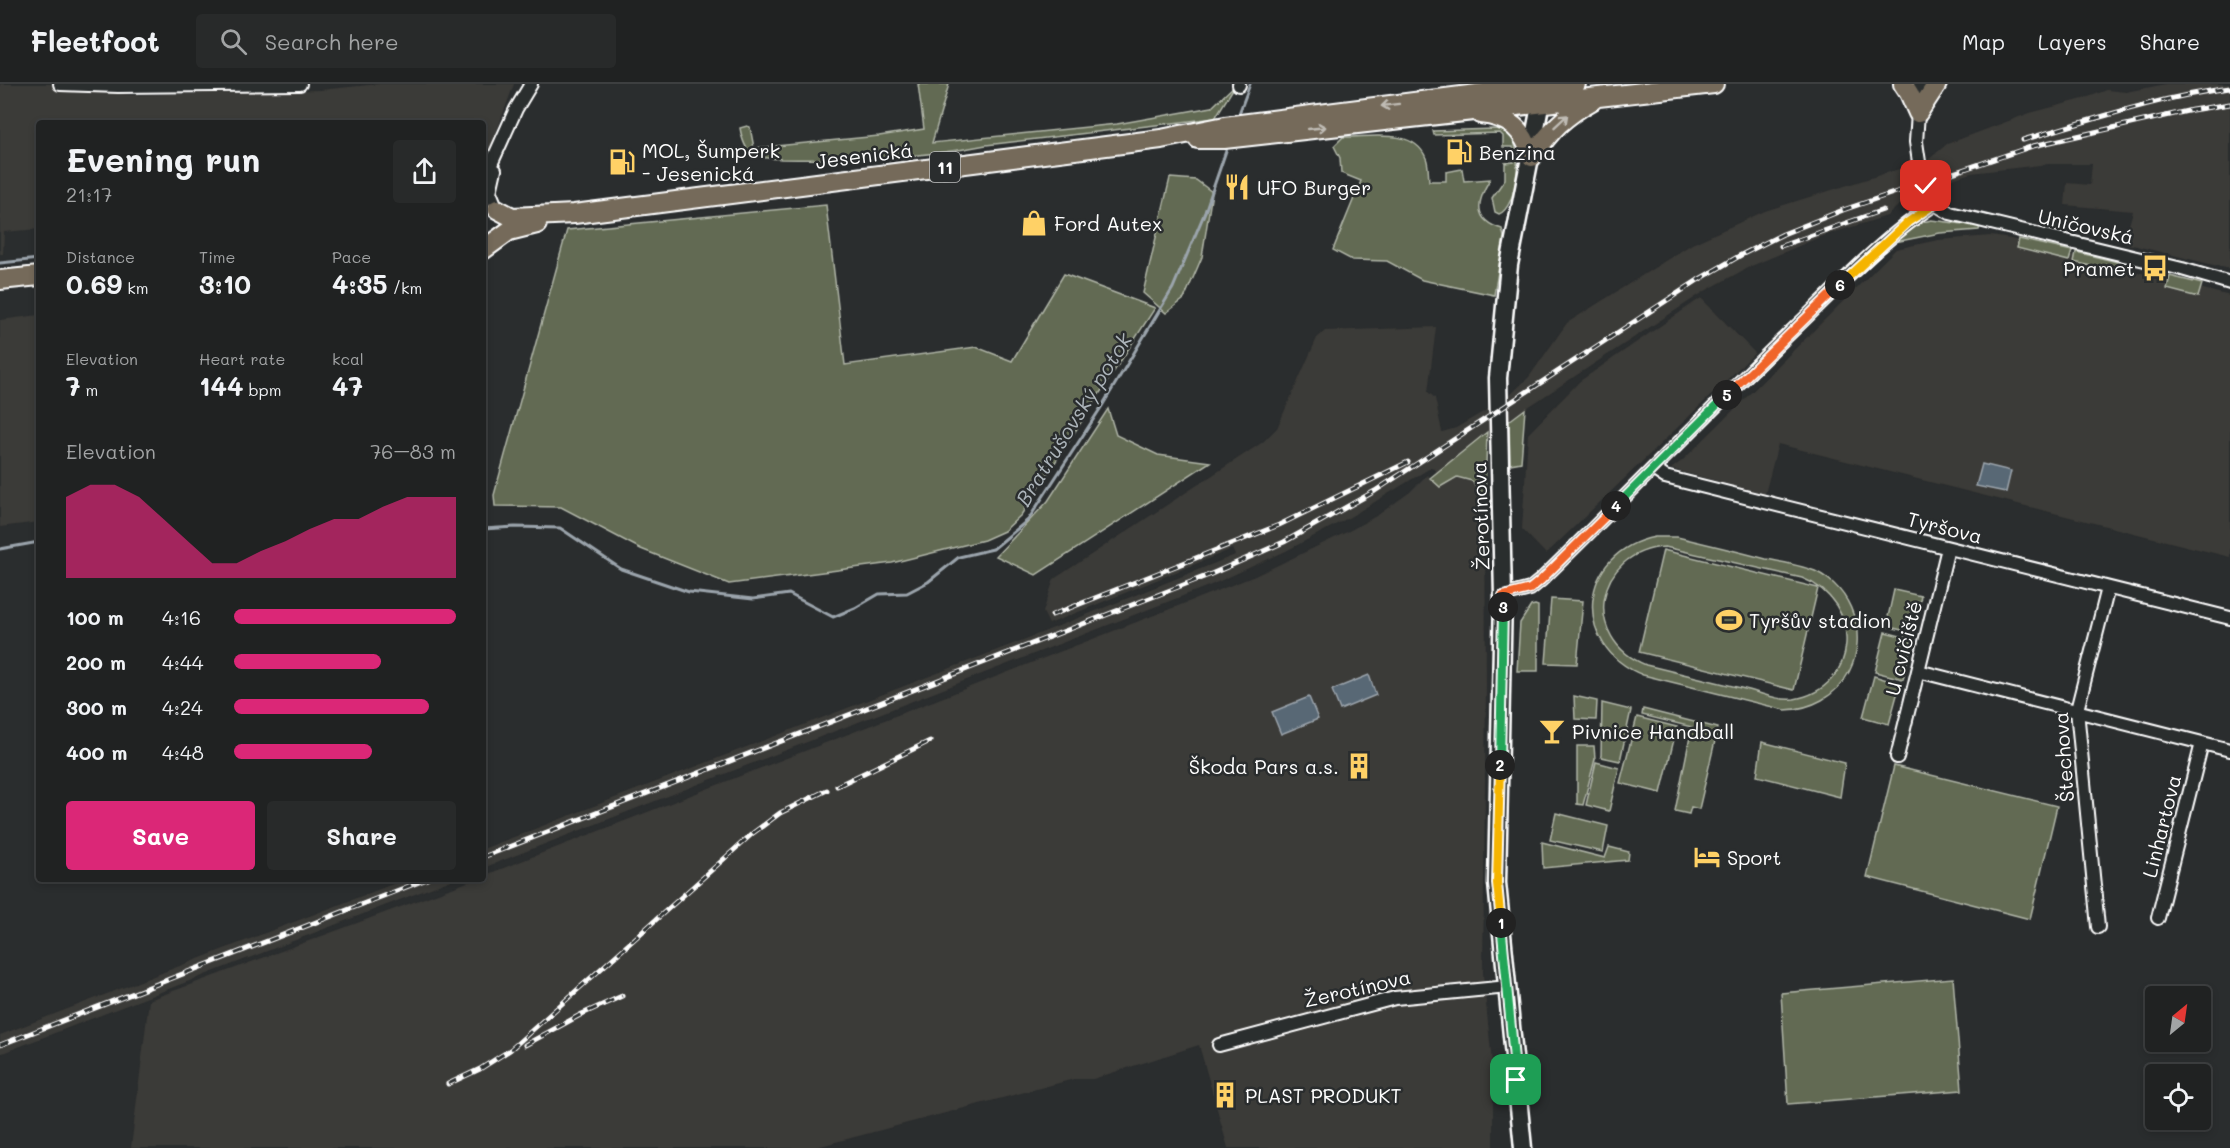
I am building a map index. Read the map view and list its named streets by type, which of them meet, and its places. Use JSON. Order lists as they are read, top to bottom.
{
  "streets": {
    "main road": ["Jesenická", "11"],
    "street": [
      "Uničovská",
      "Žerotínova",
      "Tyršova",
      "U cvičiště",
      "Štechova",
      "Linhartova"
    ]
  },
  "crossings": [
    ["Jesenická", "Žerotínova"],
    ["Tyršova", "U cvičiště"],
    ["Tyršova", "Štechova"]
  ],
  "water": ["Bratrušovský potok"],
  "places": {
    "fuel station": ["Benzina", "MOL, Šumperk - Jesenická"],
    "restaurant": ["UFO Burger"],
    "shop": ["Ford Autex"],
    "bus stop": ["Pramet"],
    "sports": ["Tyršův stadion"],
    "bar": ["Pivnice Handball"],
    "building": ["Škoda Pars a.s.", "PLAST PRODUKT"],
    "hotel": ["Sport"]
  },
  "north": "top right",
  "page": {
    "header": "Fleetfoot",
    "search": "Search here",
    "nav": ["Map", "Layers", "Share"],
    "heading": ["Evening run", "21:17"],
    "stats": [
      ["Distance", "0.69 km"],
      ["Time", "3:10"],
      ["Pace", "4:35 /km"],
      ["Elevation", "7 m"],
      ["Heart rate", "144 bpm"],
      ["kcal", "47"]
    ],
    "pins": [
      "6",
      "5",
      "4",
      "3",
      "2",
      "1"
    ],
    "chart": ["Elevation", "76–83 m"],
    "list": [
      {
        "name": "100 m",
        "note": "4:16"
      },
      {
        "name": "200 m",
        "note": "4:44"
      },
      {
        "name": "300 m",
        "note": "4:24"
      },
      {
        "name": "400 m",
        "note": "4:48"
      }
    ],
    "buttons": ["Save", "Share"]
  }
}
